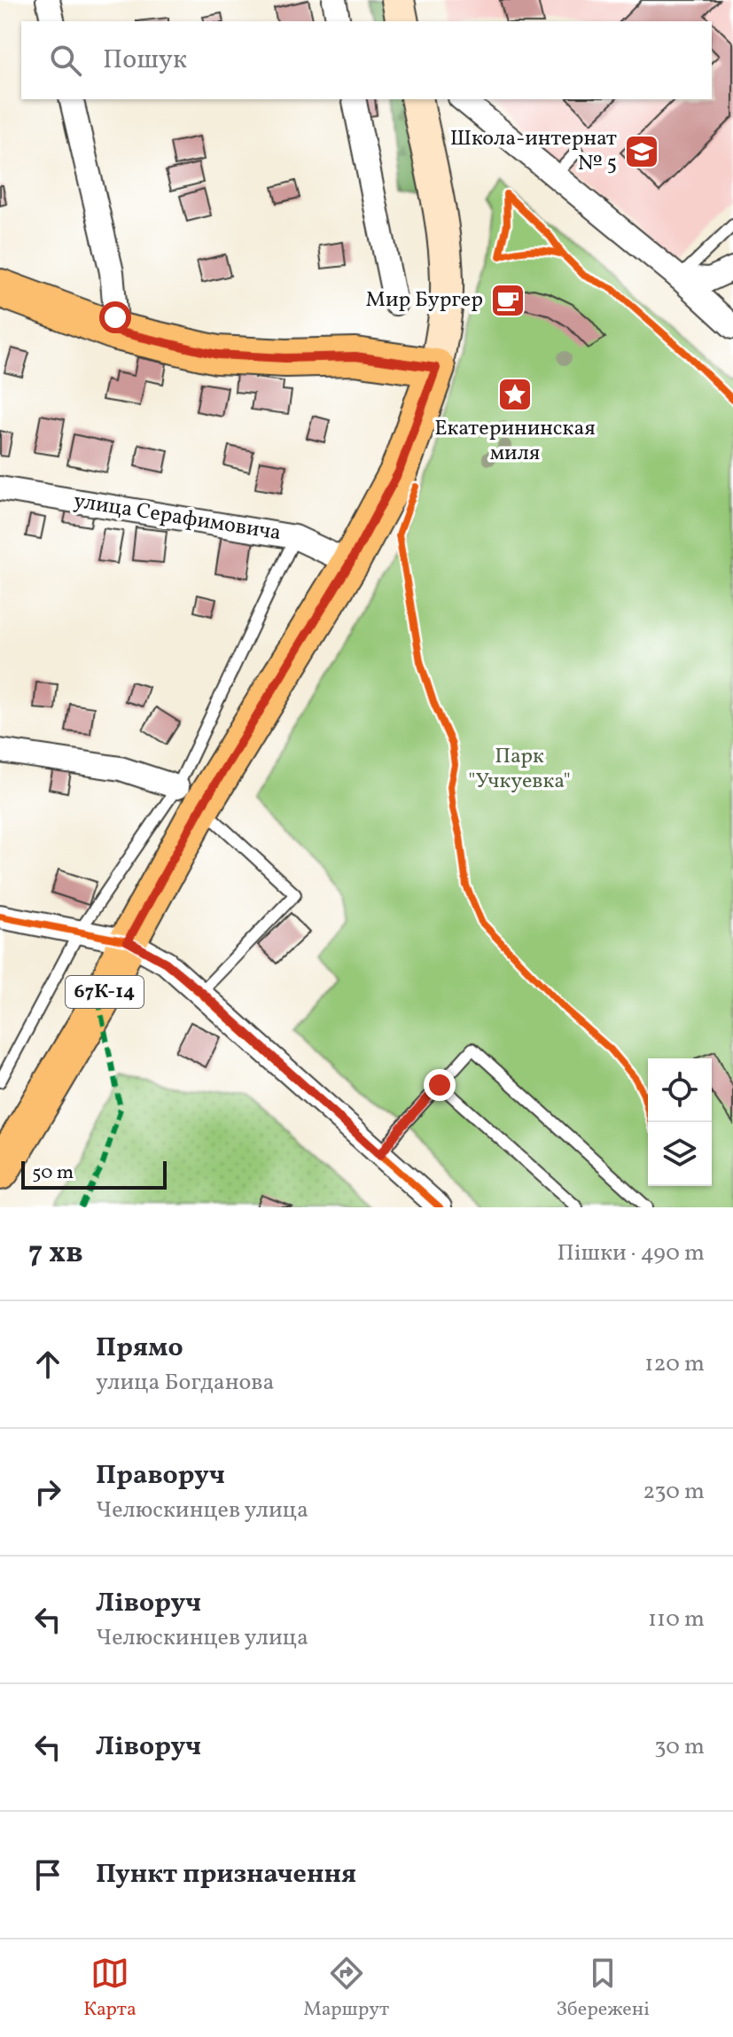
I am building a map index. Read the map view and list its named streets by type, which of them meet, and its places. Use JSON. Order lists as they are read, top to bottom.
{
  "streets": {
    "main road": ["67К-14"],
    "street": ["улица Серафимовича"]
  },
  "crossings": [
    ["улица Серафимовича", "67К-14"]
  ],
  "parks": ["Парк \"Учкуевка\""],
  "places": {
    "school or university": ["Школа-интернат № 5"],
    "cafe": ["Мир Бургер"],
    "place": ["Екатерининская миля"]
  },
  "scale_bar": "50 m",
  "page": {
    "search": "Пошук",
    "scale": "50 m",
    "heading": ["7 хв", "Пішки · 490 m"],
    "list": [
      ["Прямо", "улица Богданова", "120 m"],
      ["Праворуч", "Челюскинцев улица", "230 m"],
      ["Ліворуч", "Челюскинцев улица", "110 m"],
      ["Ліворуч", "30 m"],
      "Пункт призначення"
    ],
    "nav": ["Карта", "Маршрут", "Збережені"]
  }
}
